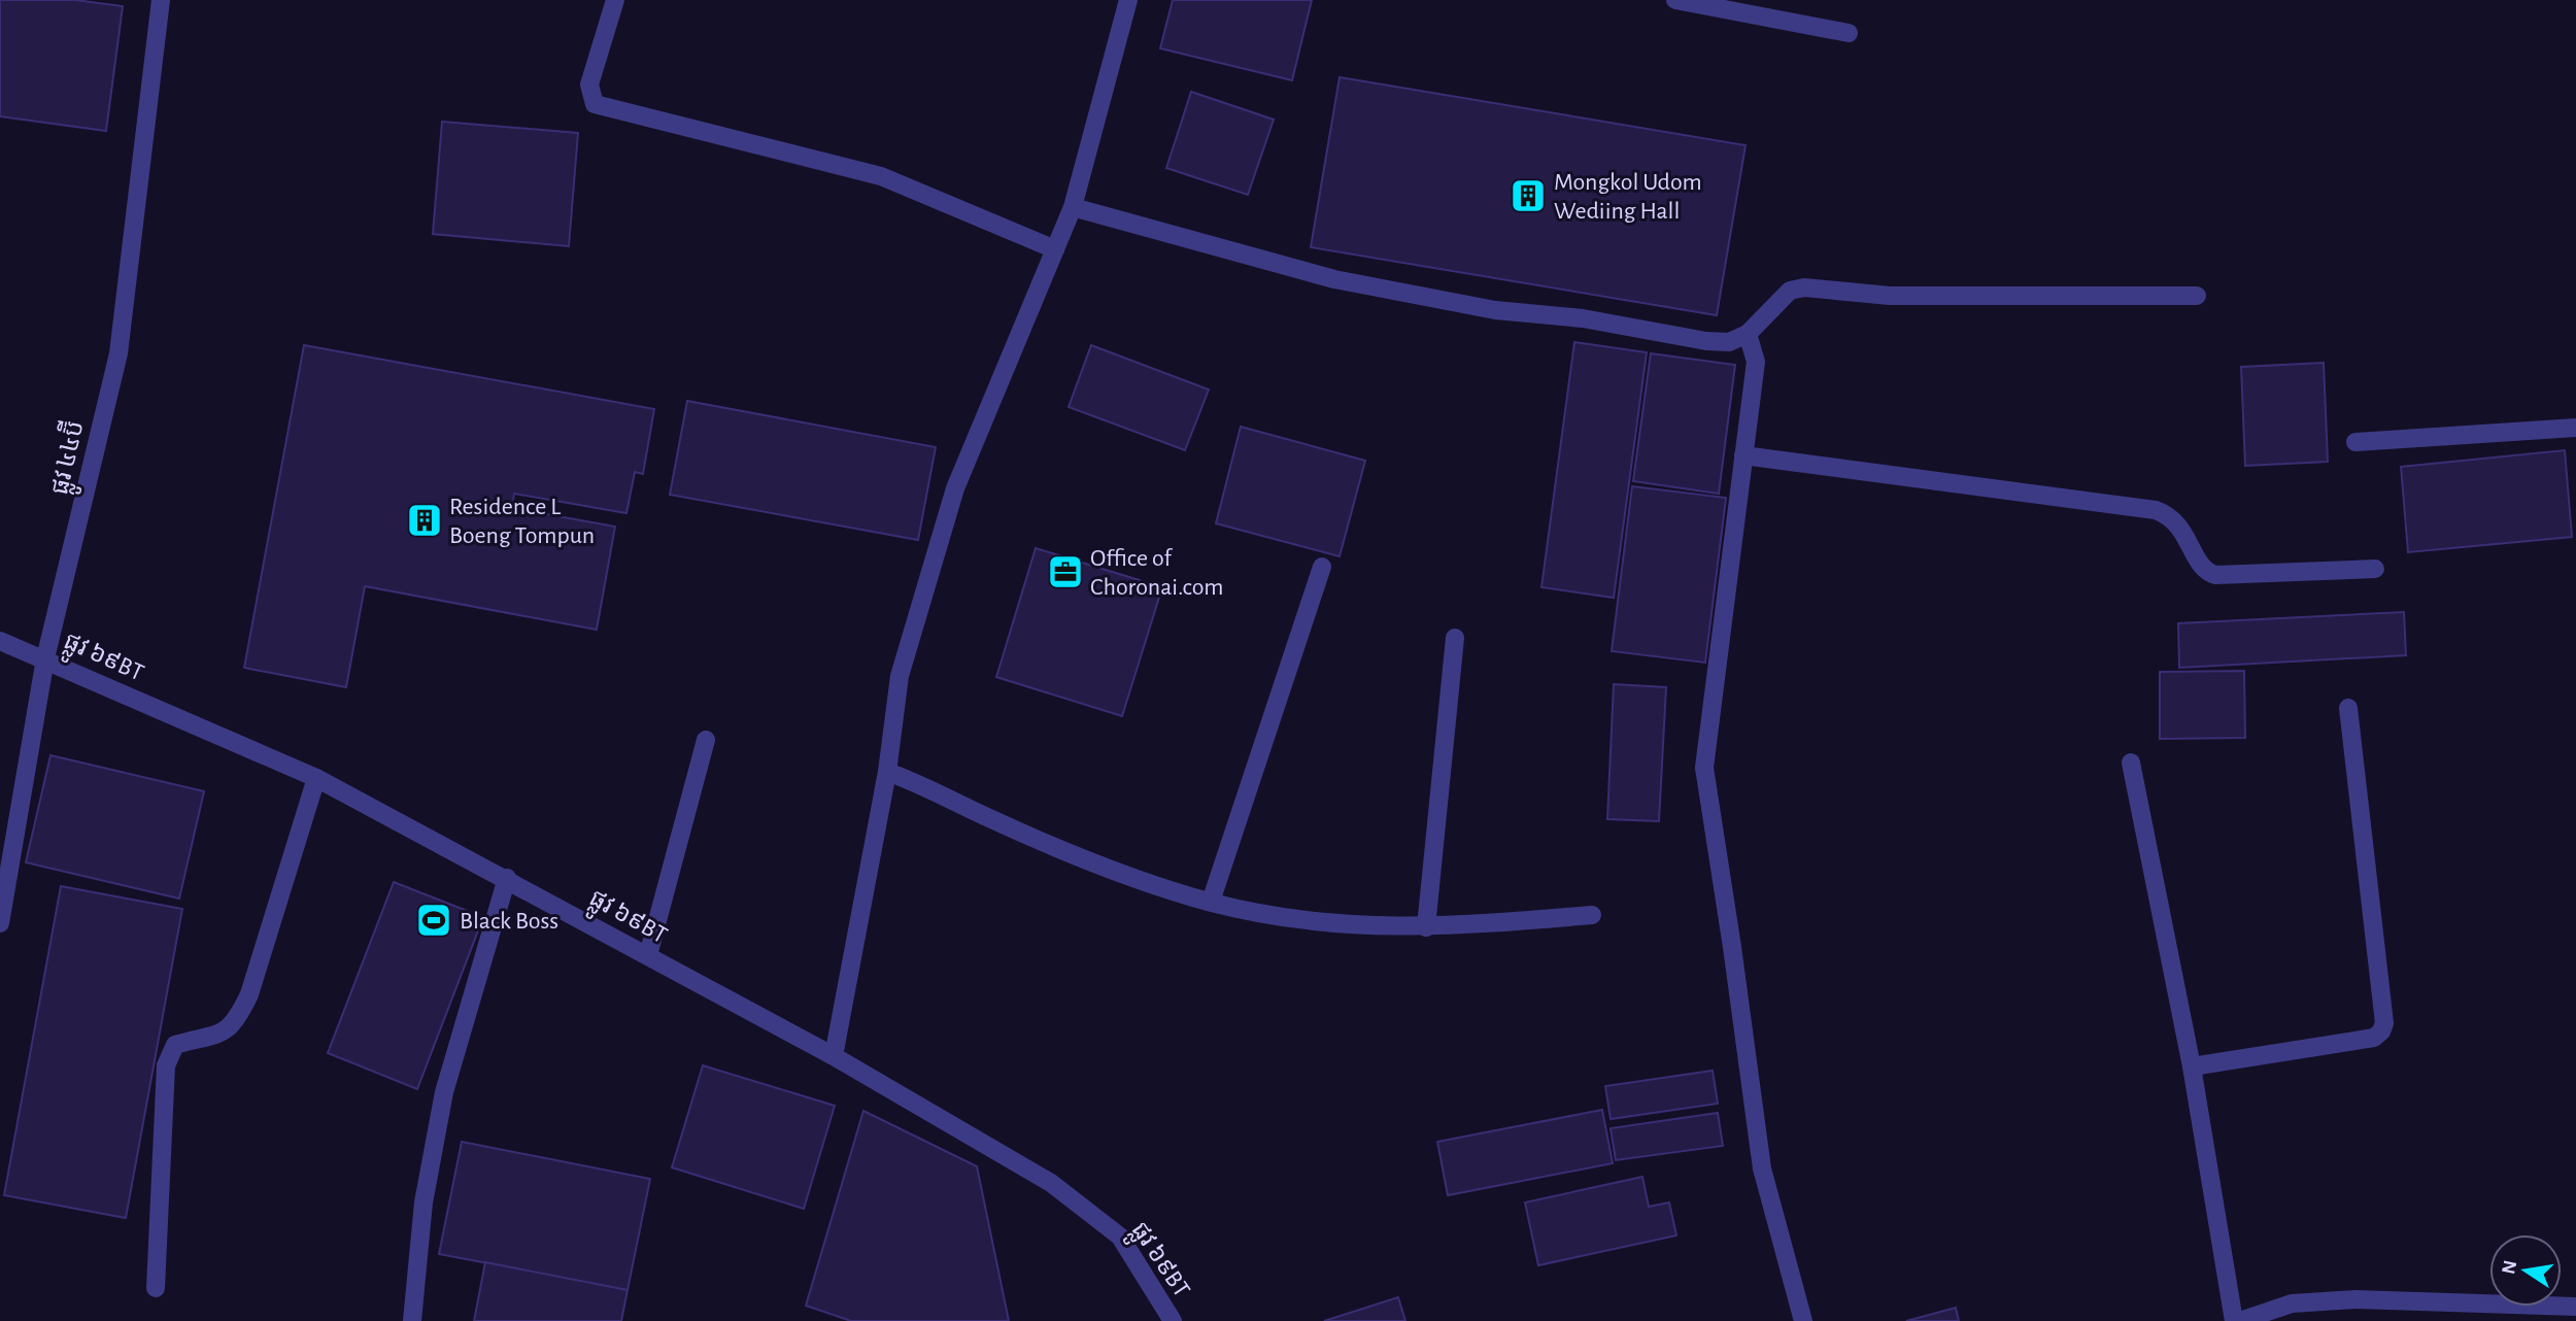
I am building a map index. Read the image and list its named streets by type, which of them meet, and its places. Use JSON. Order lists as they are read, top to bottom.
{
  "streets": {
    "street": ["ផ្លូវ ៤៤ប៊ី", "ផ្លូវ ៦៩BT"]
  },
  "crossings": [
    ["ផ្លូវ ៤៤ប៊ី", "ផ្លូវ ៦៩BT"]
  ],
  "places": {
    "building": ["Mongkol Udom Wediing Hall", "Residence L Boeng Tompun"],
    "office": ["Office of Choronai.com"],
    "sports": ["Black Boss"]
  },
  "north": "left"
}
